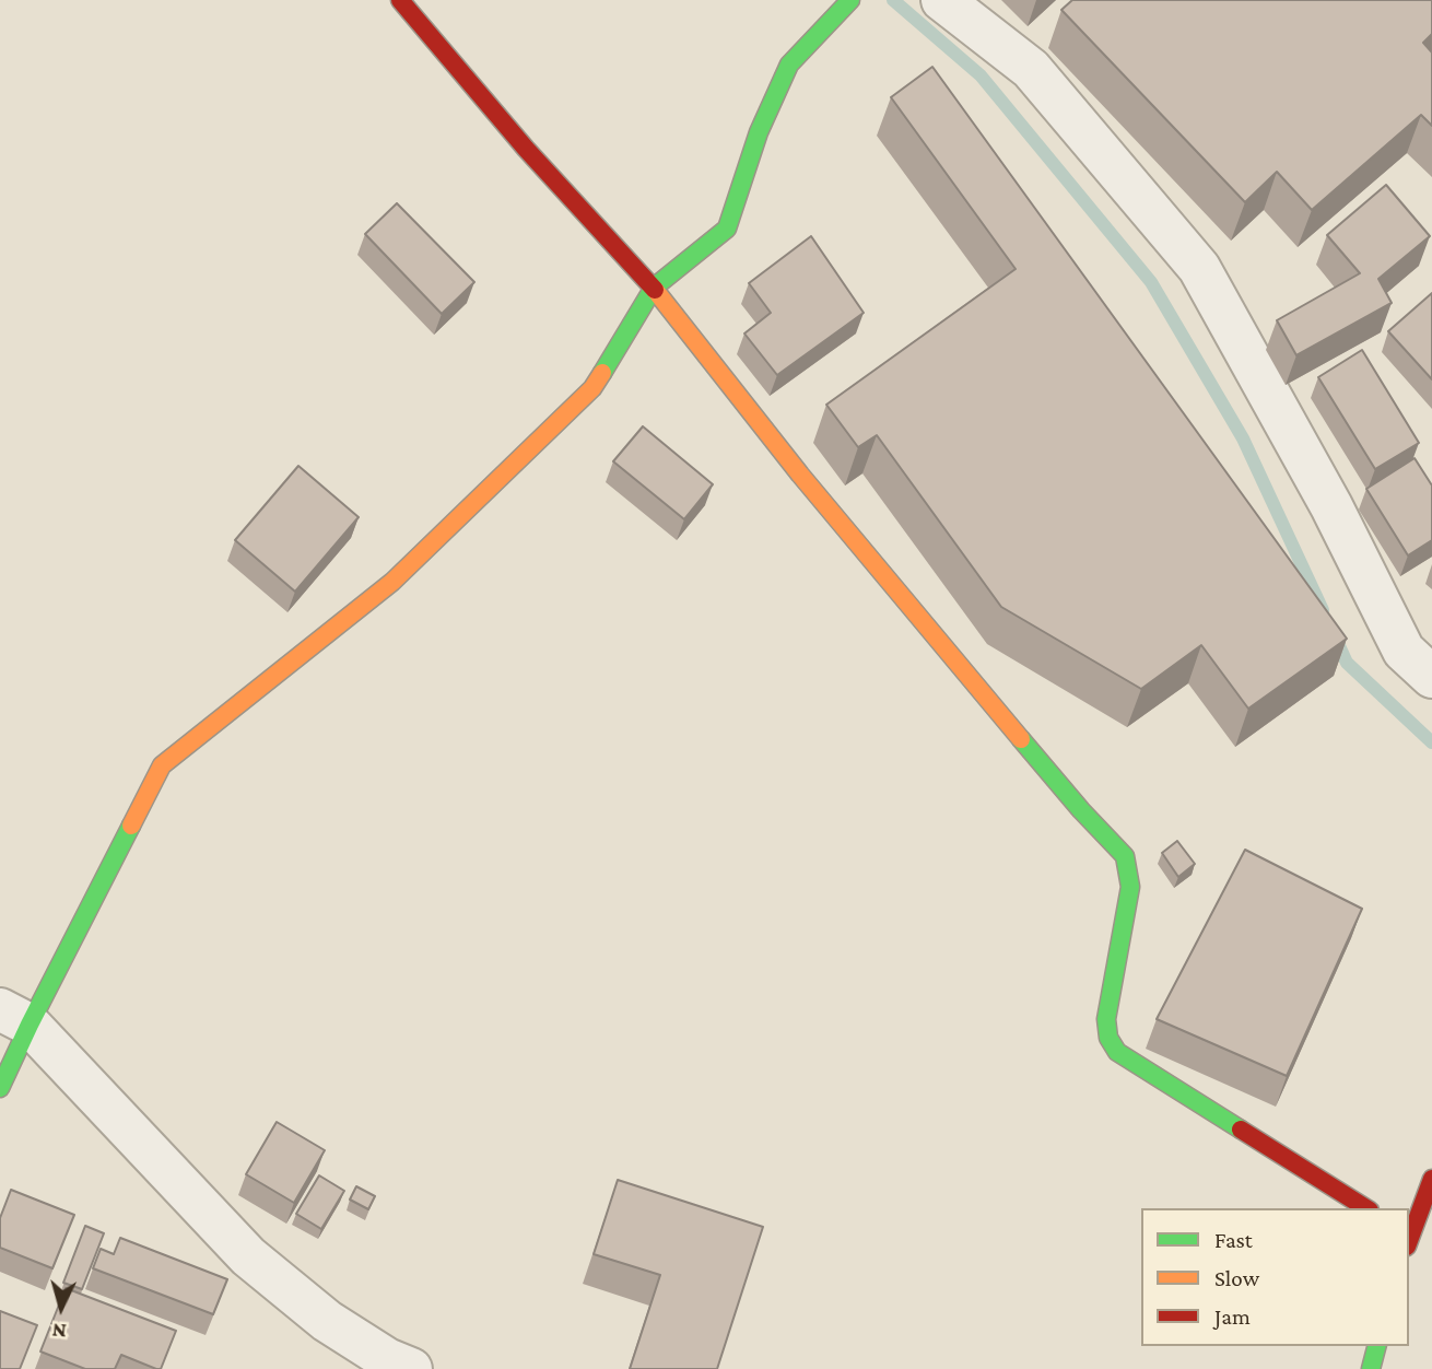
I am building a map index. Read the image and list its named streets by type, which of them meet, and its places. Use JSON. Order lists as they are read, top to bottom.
{
  "legend": ["Fast", "Slow", "Jam"],
  "north": "bottom"
}
